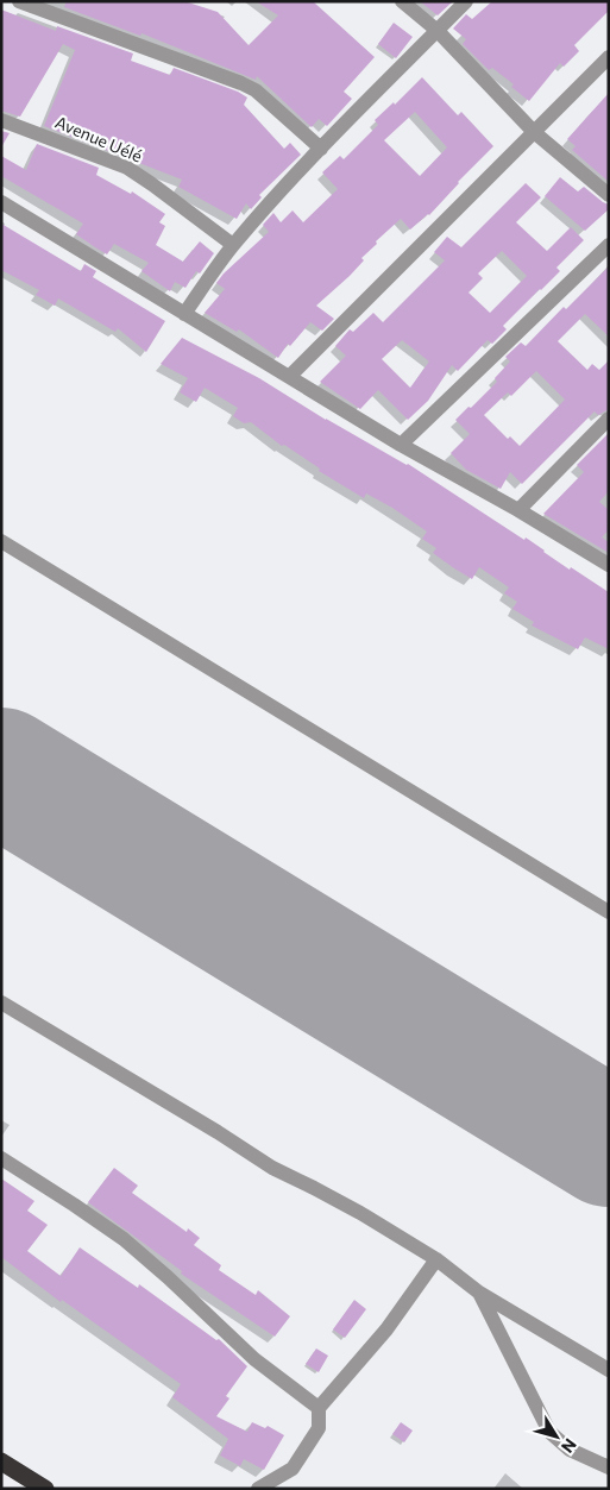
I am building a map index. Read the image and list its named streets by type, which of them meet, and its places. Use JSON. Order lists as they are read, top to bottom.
{
  "streets": {
    "street": ["Avenue Uélé"]
  },
  "north": "bottom right"
}
